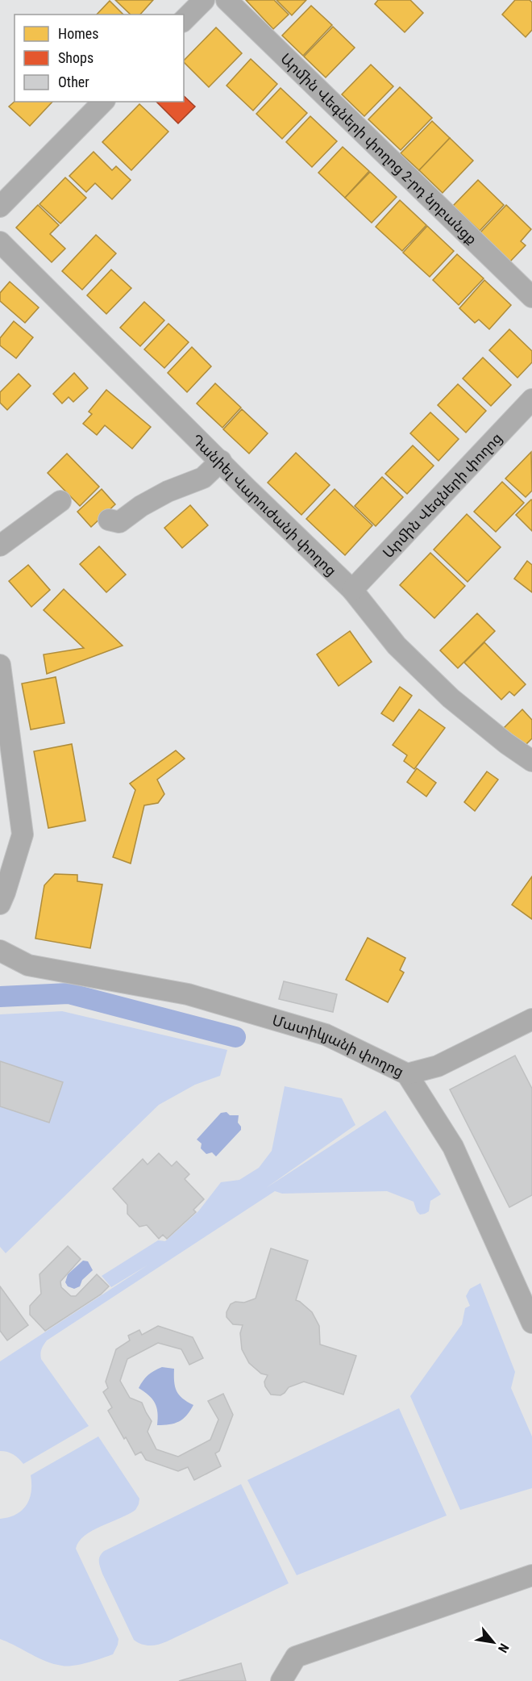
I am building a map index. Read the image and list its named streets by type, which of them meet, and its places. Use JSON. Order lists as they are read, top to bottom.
{
  "streets": {
    "street": [
      "Արմին Վեգների փողոց 2-րդ նրբանցք",
      "Արմին Վեգների փողոց",
      "Դանիել Վարուժանի փողոց",
      "Մատիկյանի փողոց"
    ]
  },
  "crossings": [
    ["Արմին Վեգների փողոց", "Դանիել Վարուժանի փողոց"]
  ],
  "legend": ["Homes", "Shops", "Other"],
  "north": "bottom right"
}
